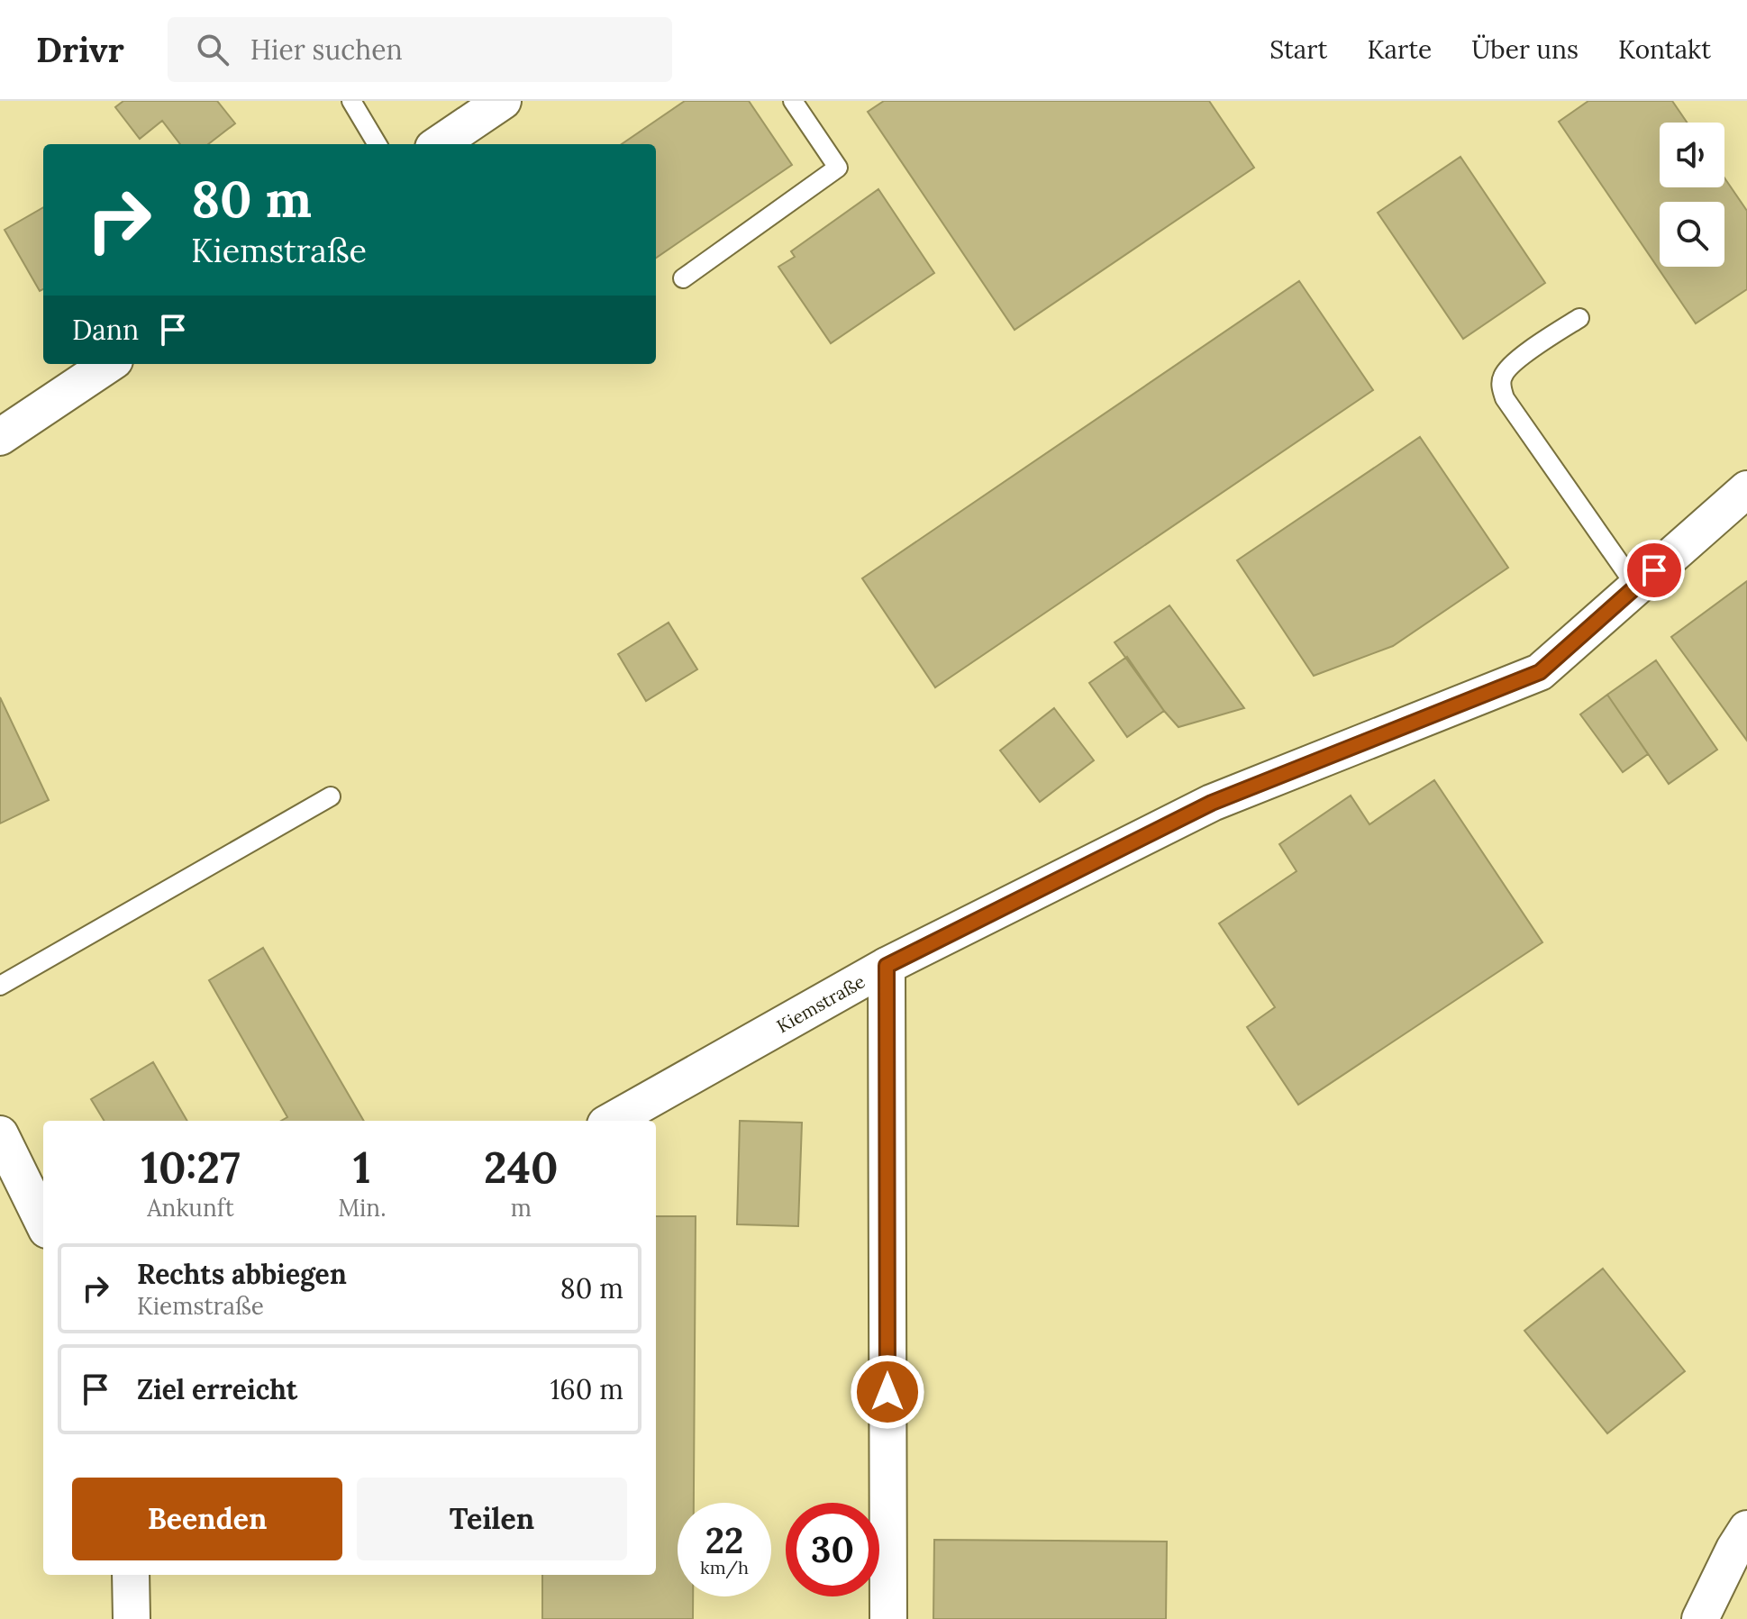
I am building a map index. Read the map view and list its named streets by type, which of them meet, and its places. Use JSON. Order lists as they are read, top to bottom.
{
  "streets": {
    "street": ["Kiemstraße"]
  },
  "page": {
    "header": "Drivr",
    "search": "Hier suchen",
    "nav": [
      "Start",
      "Karte",
      "Über uns",
      "Kontakt"
    ],
    "turn": ["80 m", "Kiemstraße"],
    "then": "Dann",
    "eta": [
      "10:27",
      "Ankunft",
      "1",
      "Min.",
      "240",
      "m"
    ],
    "list": [
      {
        "name": "Rechts abbiegen",
        "note": "Kiemstraße",
        "value": "80 m"
      },
      {
        "name": "Ziel erreicht",
        "value": "160 m"
      }
    ],
    "buttons": ["Beenden", "Teilen"],
    "speed": "22 km/h",
    "limit": "30"
  }
}
